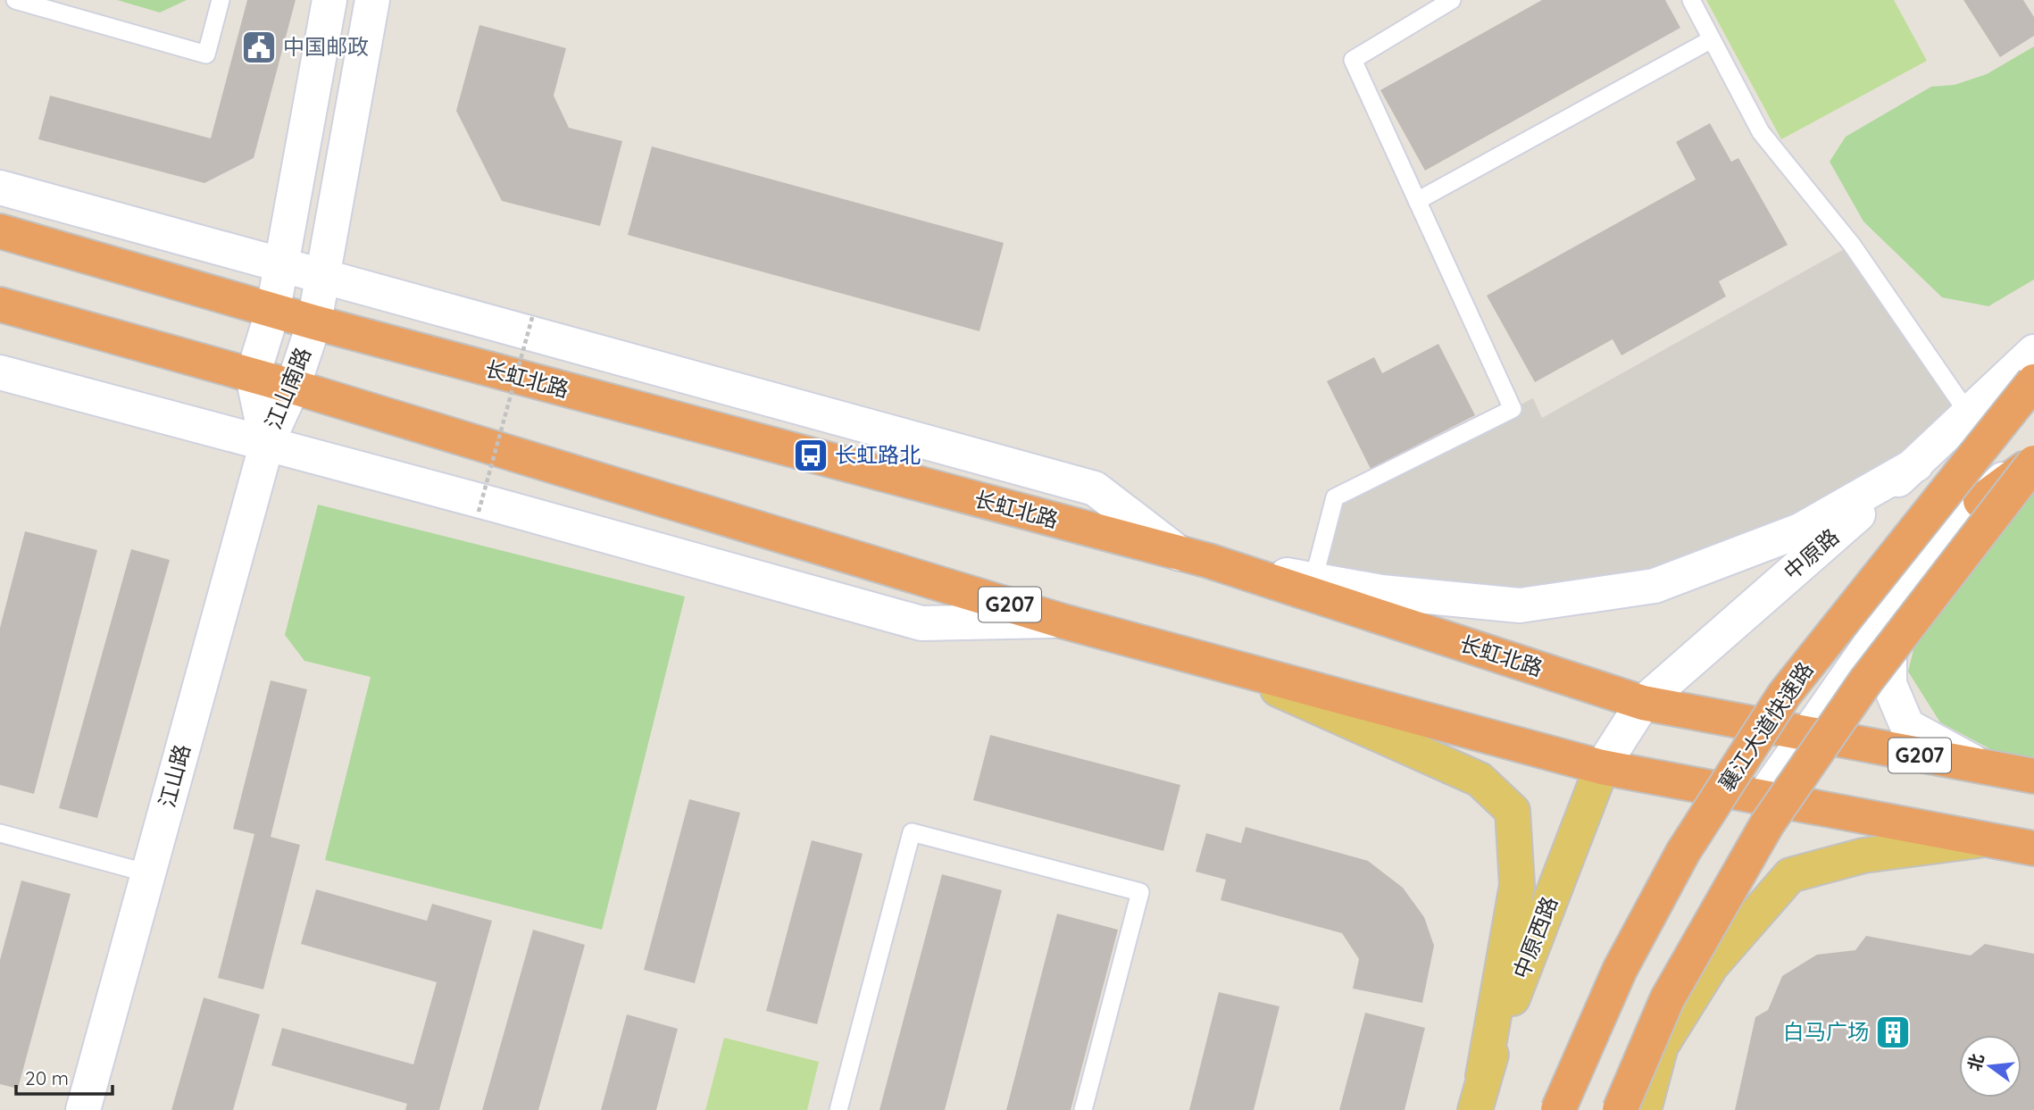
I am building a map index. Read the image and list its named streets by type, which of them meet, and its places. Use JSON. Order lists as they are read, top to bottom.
{
  "streets": {
    "highway": ["长虹北路", "G207", "襄江大道快速路"],
    "main road": ["中原西路"],
    "street": ["江山南路", "中原路", "江山路"]
  },
  "crossings": [
    ["长虹北路", "江山南路"],
    ["长虹北路", "中原路"],
    ["江山南路", "G207"],
    ["江山南路", "江山路"],
    ["中原路", "G207"],
    ["中原路", "中原西路"],
    ["G207", "中原西路"]
  ],
  "places": {
    "public building": ["中国邮政"],
    "bus stop": ["长虹路北"],
    "building": ["白马广场"]
  },
  "scale_bar": "20 m",
  "north": "left"
}
